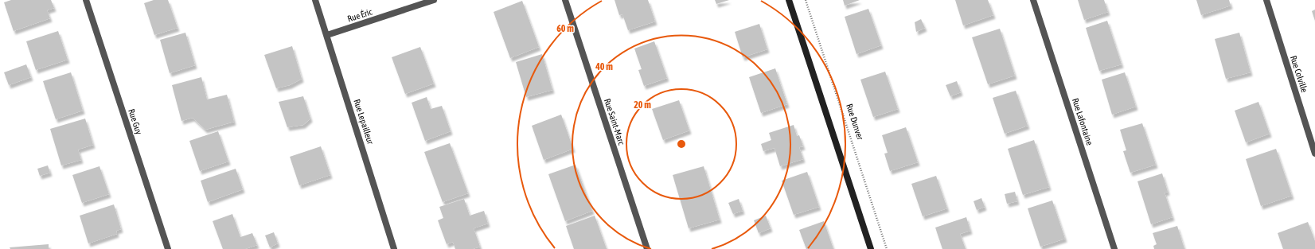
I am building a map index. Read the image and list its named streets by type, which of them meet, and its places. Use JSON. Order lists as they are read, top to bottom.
{
  "streets": {
    "street": [
      "Rue Éric",
      "Rue Colville",
      "Rue Guy",
      "Rue Lepailleur",
      "Rue Saint-Marc",
      "Rue Lafontaine"
    ],
    "path": ["Rue Dunver"]
  },
  "crossings": [
    ["Rue Éric", "Rue Lepailleur"]
  ],
  "rings": ["60 m", "40 m", "20 m"]
}
